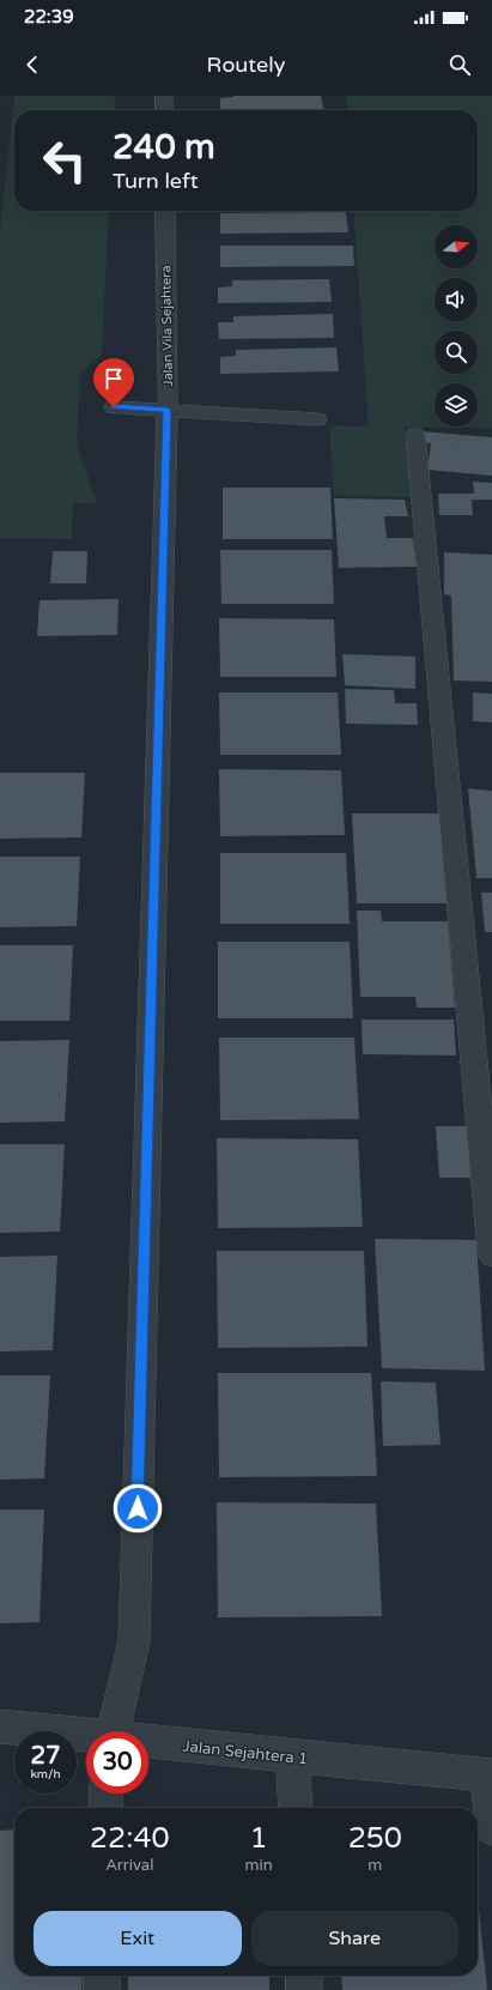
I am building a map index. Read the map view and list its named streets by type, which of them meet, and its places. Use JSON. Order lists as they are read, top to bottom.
{
  "streets": {
    "street": ["Jalan Vila Sejahtera", "Jalan Sejahtera 1"]
  },
  "north": "right",
  "page": {
    "status": "22:39",
    "header": "Routely",
    "turn": ["240 m", "Turn left"],
    "speed": "27 km/h",
    "limit": "30",
    "eta": [
      "22:40",
      "Arrival",
      "1",
      "min",
      "250",
      "m"
    ],
    "buttons": ["Exit", "Share"]
  }
}
